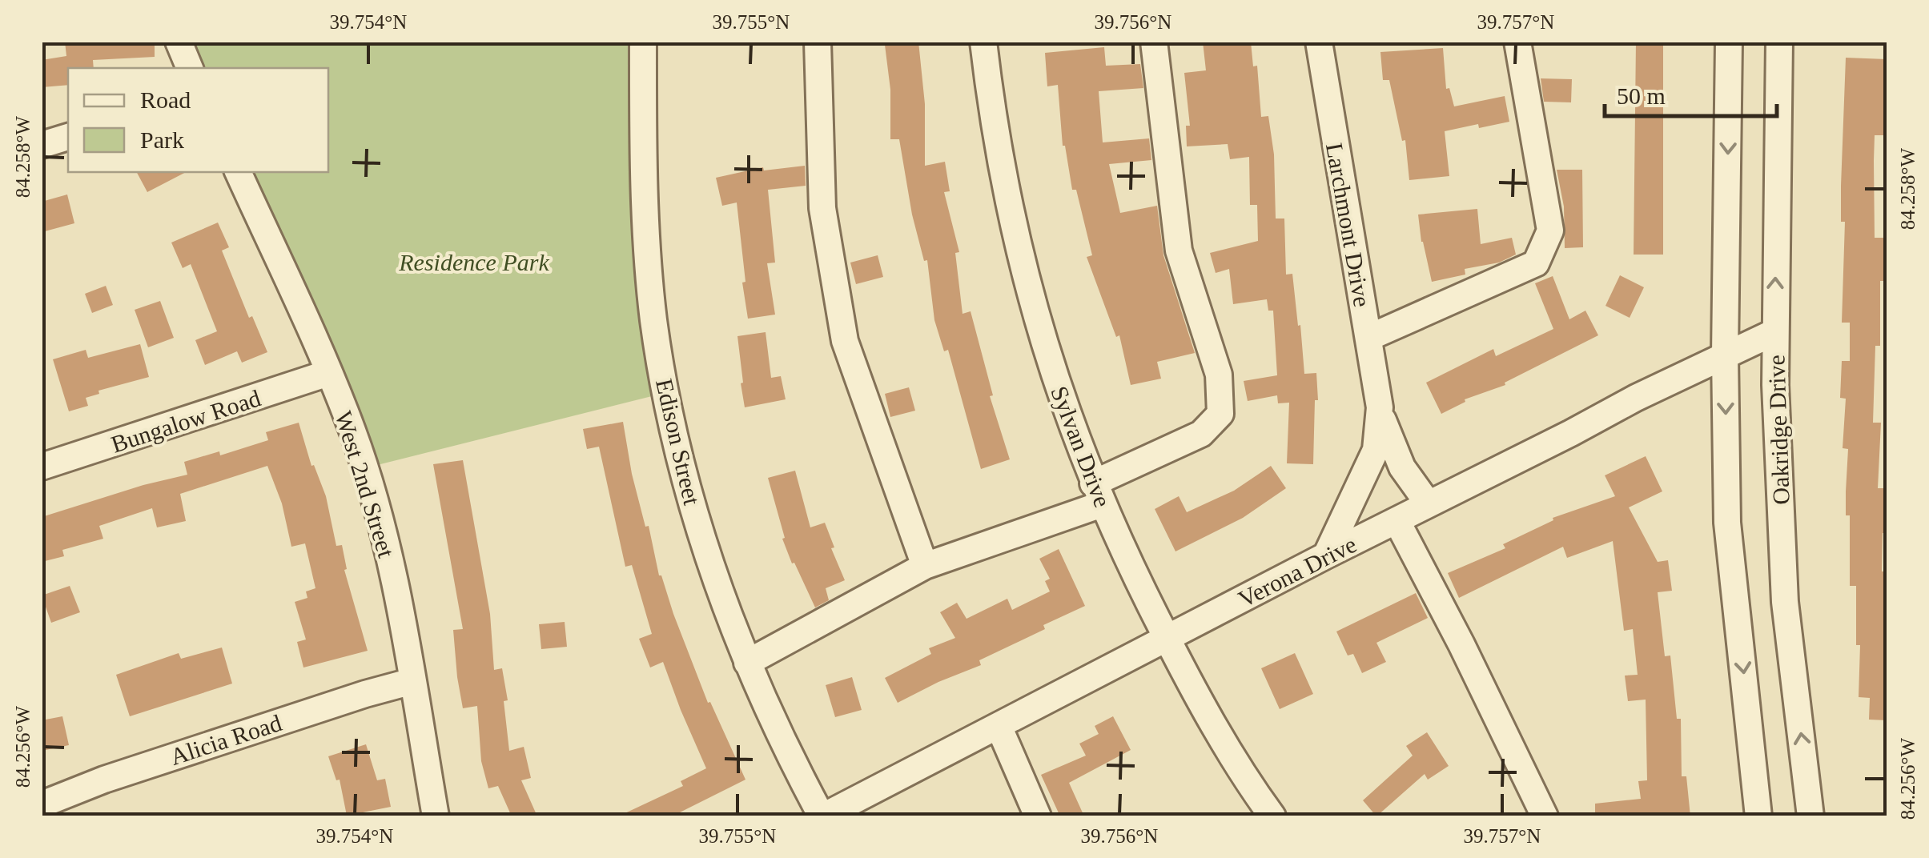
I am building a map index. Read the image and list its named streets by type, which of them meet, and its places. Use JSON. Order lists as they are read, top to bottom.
{
  "streets": {
    "street": [
      "Larchmont Drive",
      "Bungalow Road",
      "Oakridge Drive",
      "Edison Street",
      "Sylvan Drive",
      "West 2nd Street",
      "Verona Drive",
      "Alicia Road"
    ]
  },
  "crossings": [
    ["Larchmont Drive", "Verona Drive"],
    ["Bungalow Road", "West 2nd Street"],
    ["Oakridge Drive", "Verona Drive"],
    ["Edison Street", "Verona Drive"],
    ["Sylvan Drive", "Verona Drive"],
    ["West 2nd Street", "Alicia Road"]
  ],
  "parks": ["Residence Park"],
  "legend": ["Road", "Park"],
  "scale_bar": "50 m",
  "coordinates": [
    "39.754°N",
    "39.755°N",
    "39.756°N",
    "39.757°N",
    "84.258°W",
    "84.256°W"
  ]
}
